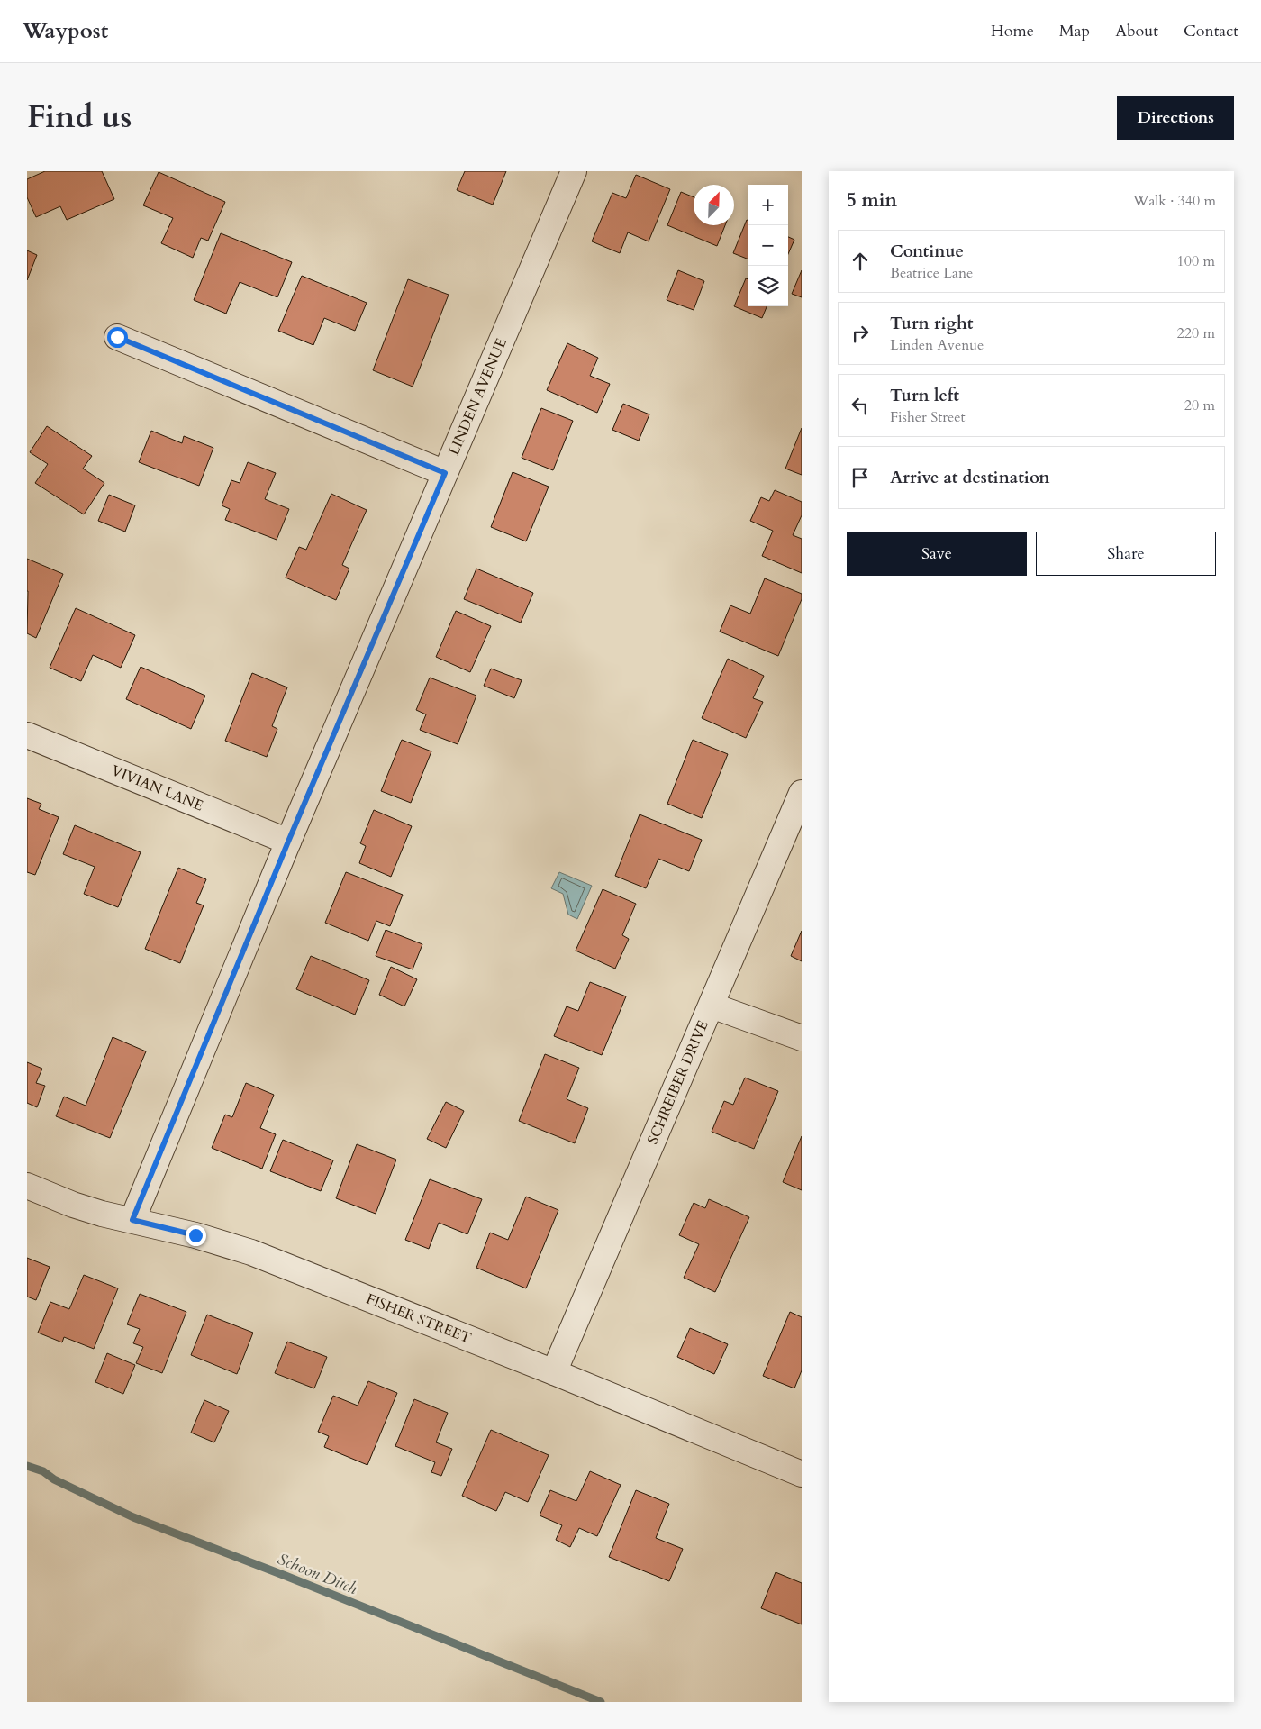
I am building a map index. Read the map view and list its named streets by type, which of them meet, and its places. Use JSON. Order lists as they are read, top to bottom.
{
  "streets": {
    "street": [
      "LINDEN AVENUE",
      "VIVIAN LANE",
      "SCHREIBER DRIVE",
      "FISHER STREET"
    ]
  },
  "crossings": [
    ["LINDEN AVENUE", "VIVIAN LANE"],
    ["LINDEN AVENUE", "FISHER STREET"],
    ["SCHREIBER DRIVE", "FISHER STREET"]
  ],
  "water": ["Schoon Ditch"],
  "north": "top right",
  "page": {
    "header": "Waypost",
    "nav": [
      "Home",
      "Map",
      "About",
      "Contact"
    ],
    "title": "Find us",
    "buttons": [
      "Directions",
      ["Save", "Share"]
    ],
    "heading": ["5 min", "Walk · 340 m"],
    "map_buttons": ["+", "−"],
    "list": [
      ["Continue", "Beatrice Lane", "100 m"],
      ["Turn right", "Linden Avenue", "220 m"],
      ["Turn left", "Fisher Street", "20 m"],
      "Arrive at destination"
    ]
  }
}
